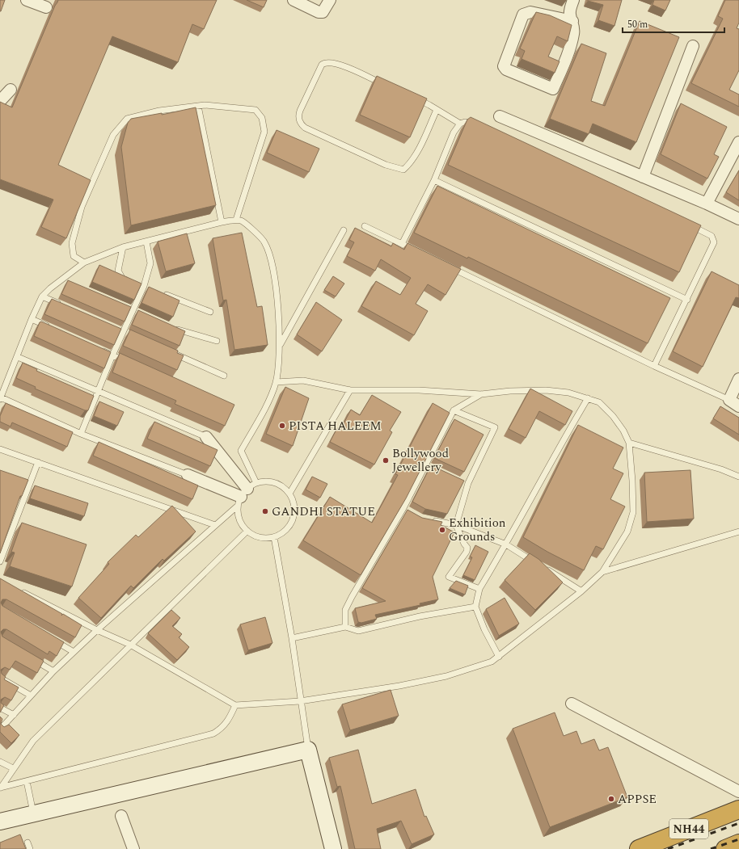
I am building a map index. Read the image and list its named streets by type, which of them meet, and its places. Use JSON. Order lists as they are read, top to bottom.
{
  "streets": {
    "highway": ["NH44"]
  },
  "places": [
    "PISTA HALEEM",
    "Bollywood Jewellery",
    "GANDHI STATUE",
    "Exhibition Grounds",
    "APPSE"
  ],
  "scale_bar": "50 m"
}
